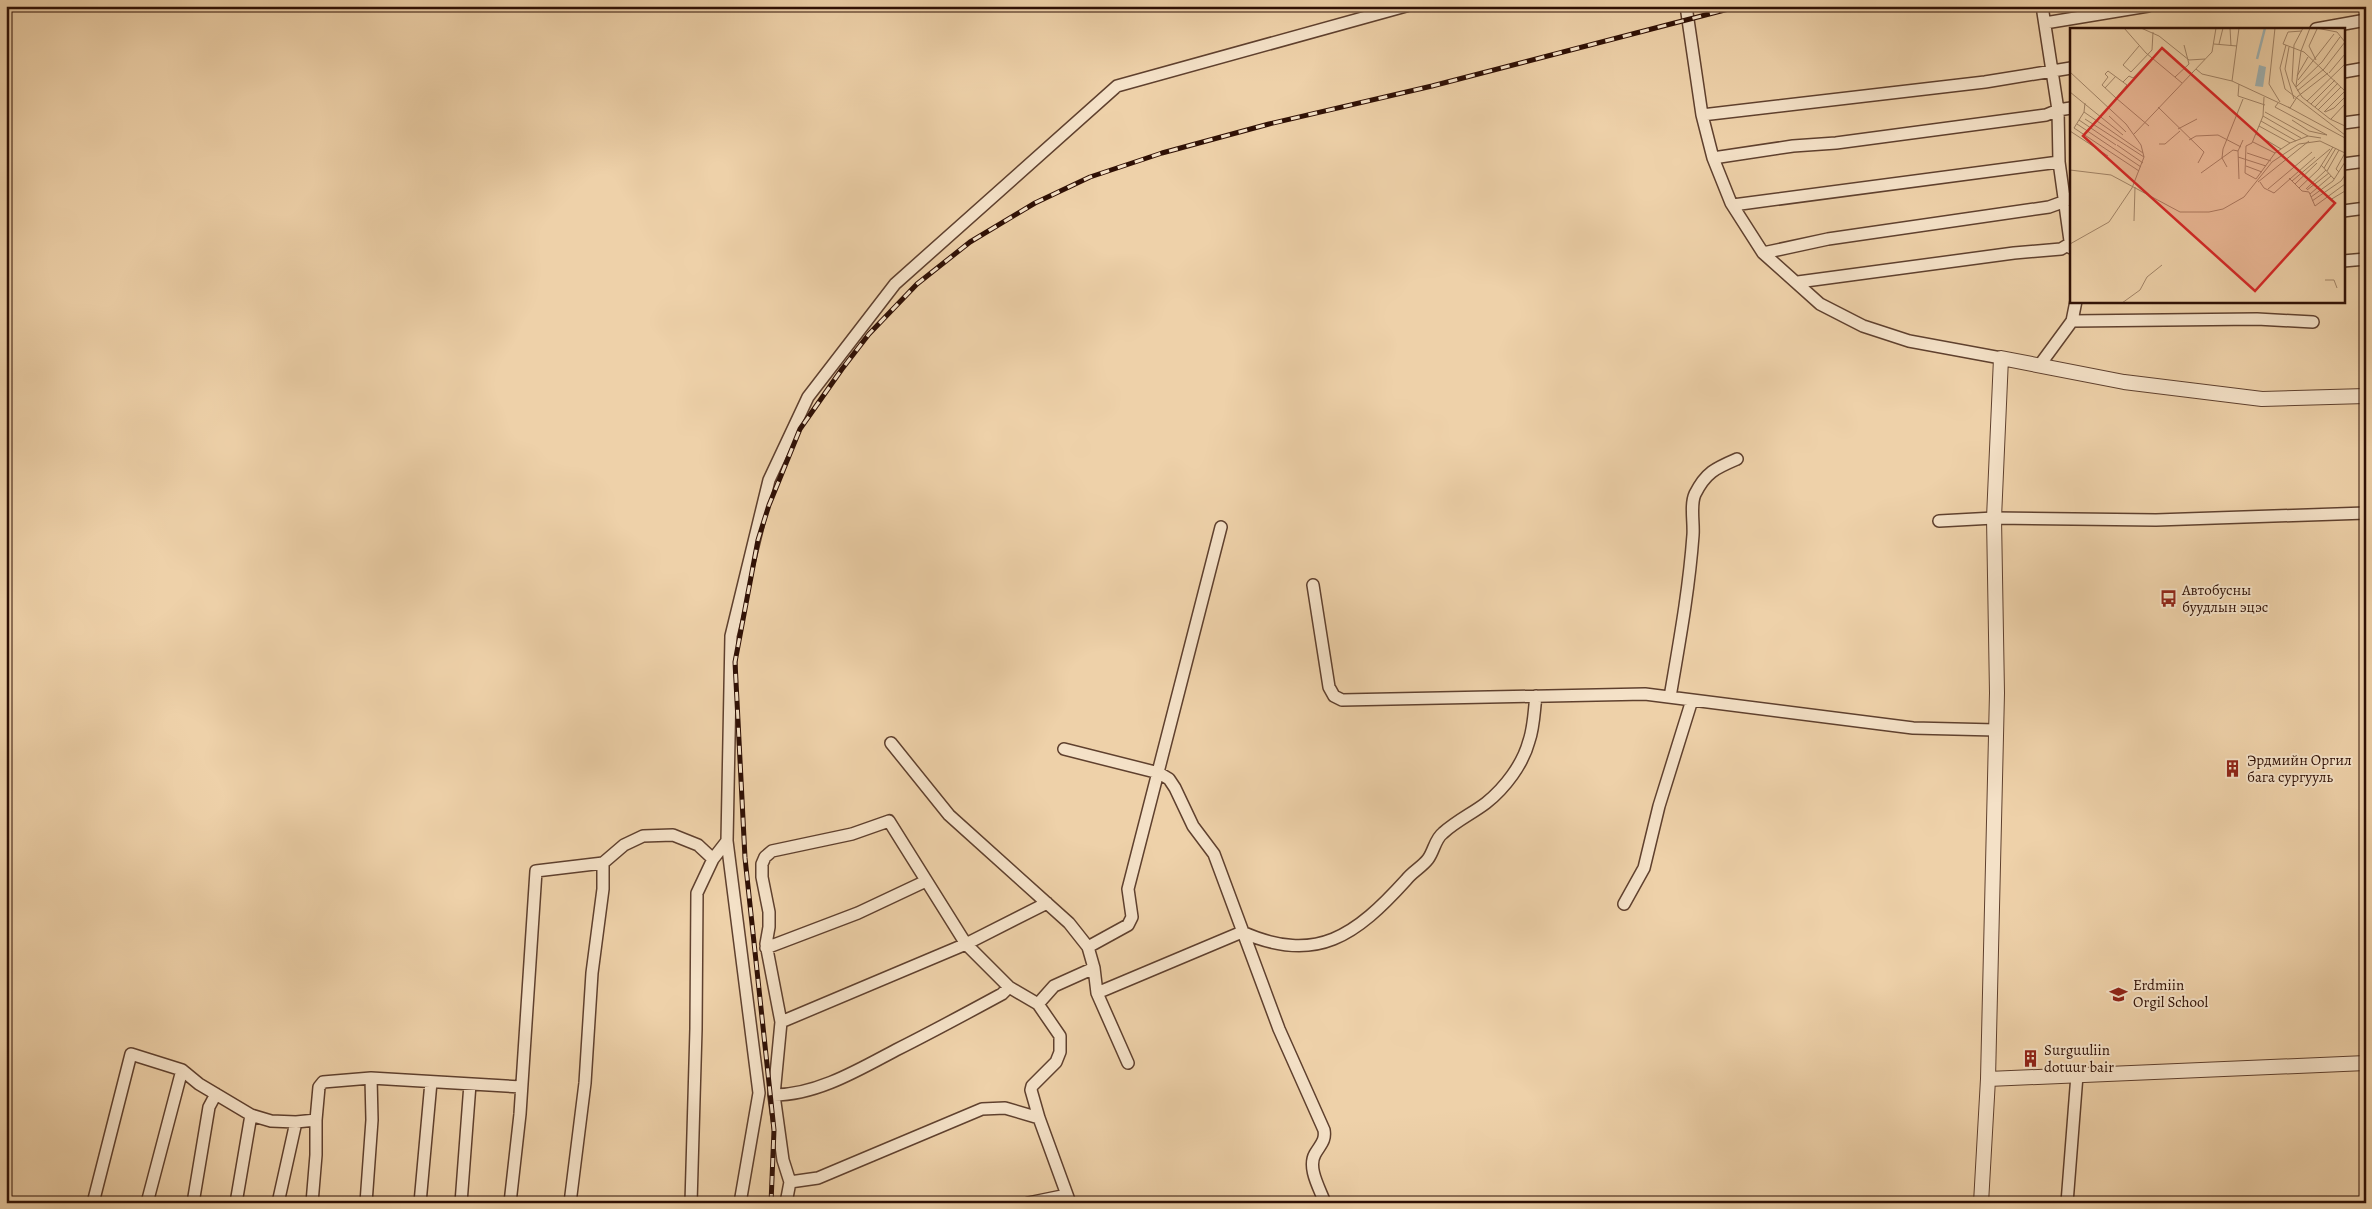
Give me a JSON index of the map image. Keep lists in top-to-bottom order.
{
  "places": {
    "bus stop": ["Автобусны буудлын эцэс"],
    "building": ["Эрдмийн Оргил бага сургууль", "Surguuliin dotuur bair"],
    "school or university": ["Erdmiin Orgil School"]
  }
}
